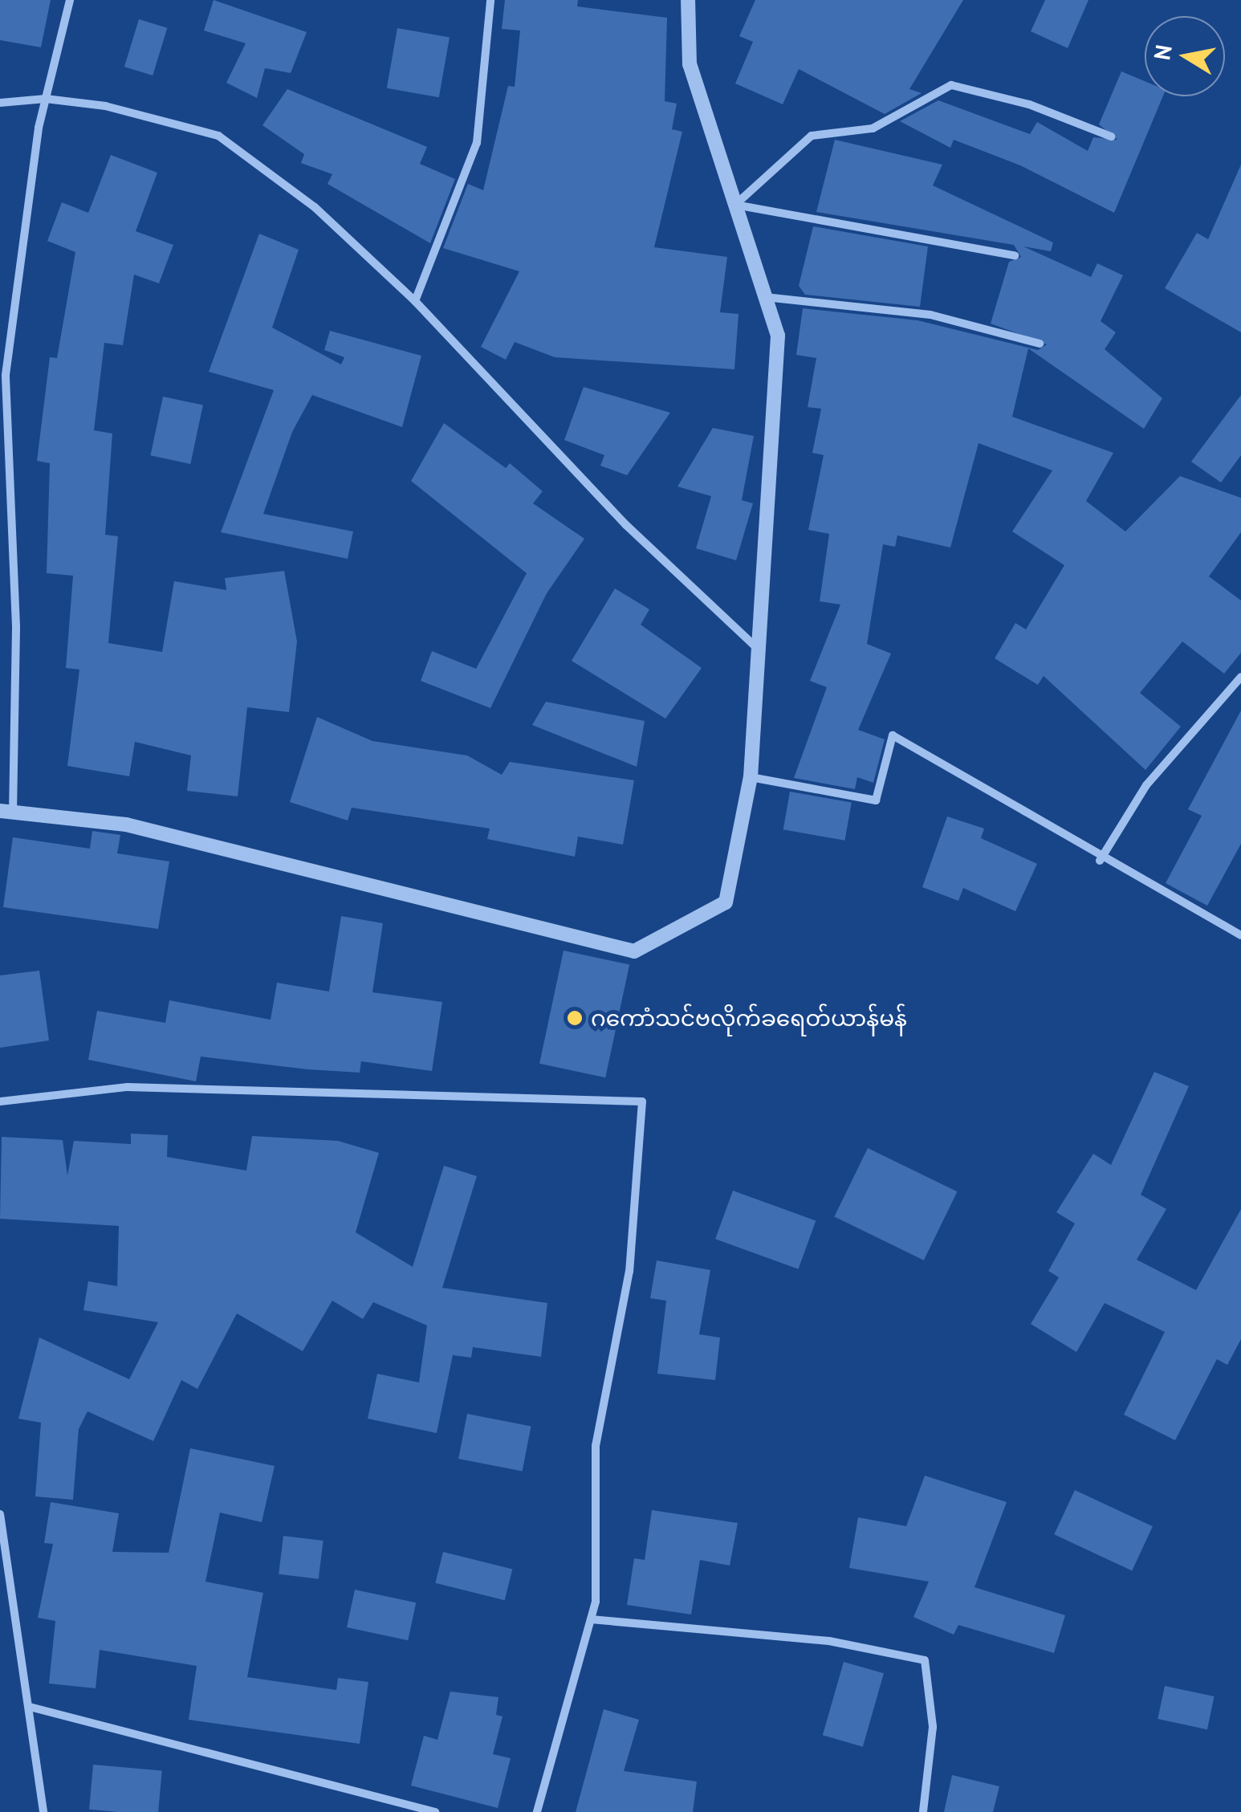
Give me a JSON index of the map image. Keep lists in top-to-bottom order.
{
  "places": ["ဂကောံသင်ဗလိုက်ခရေတ်ယာန်မန်"],
  "north": "left"
}
